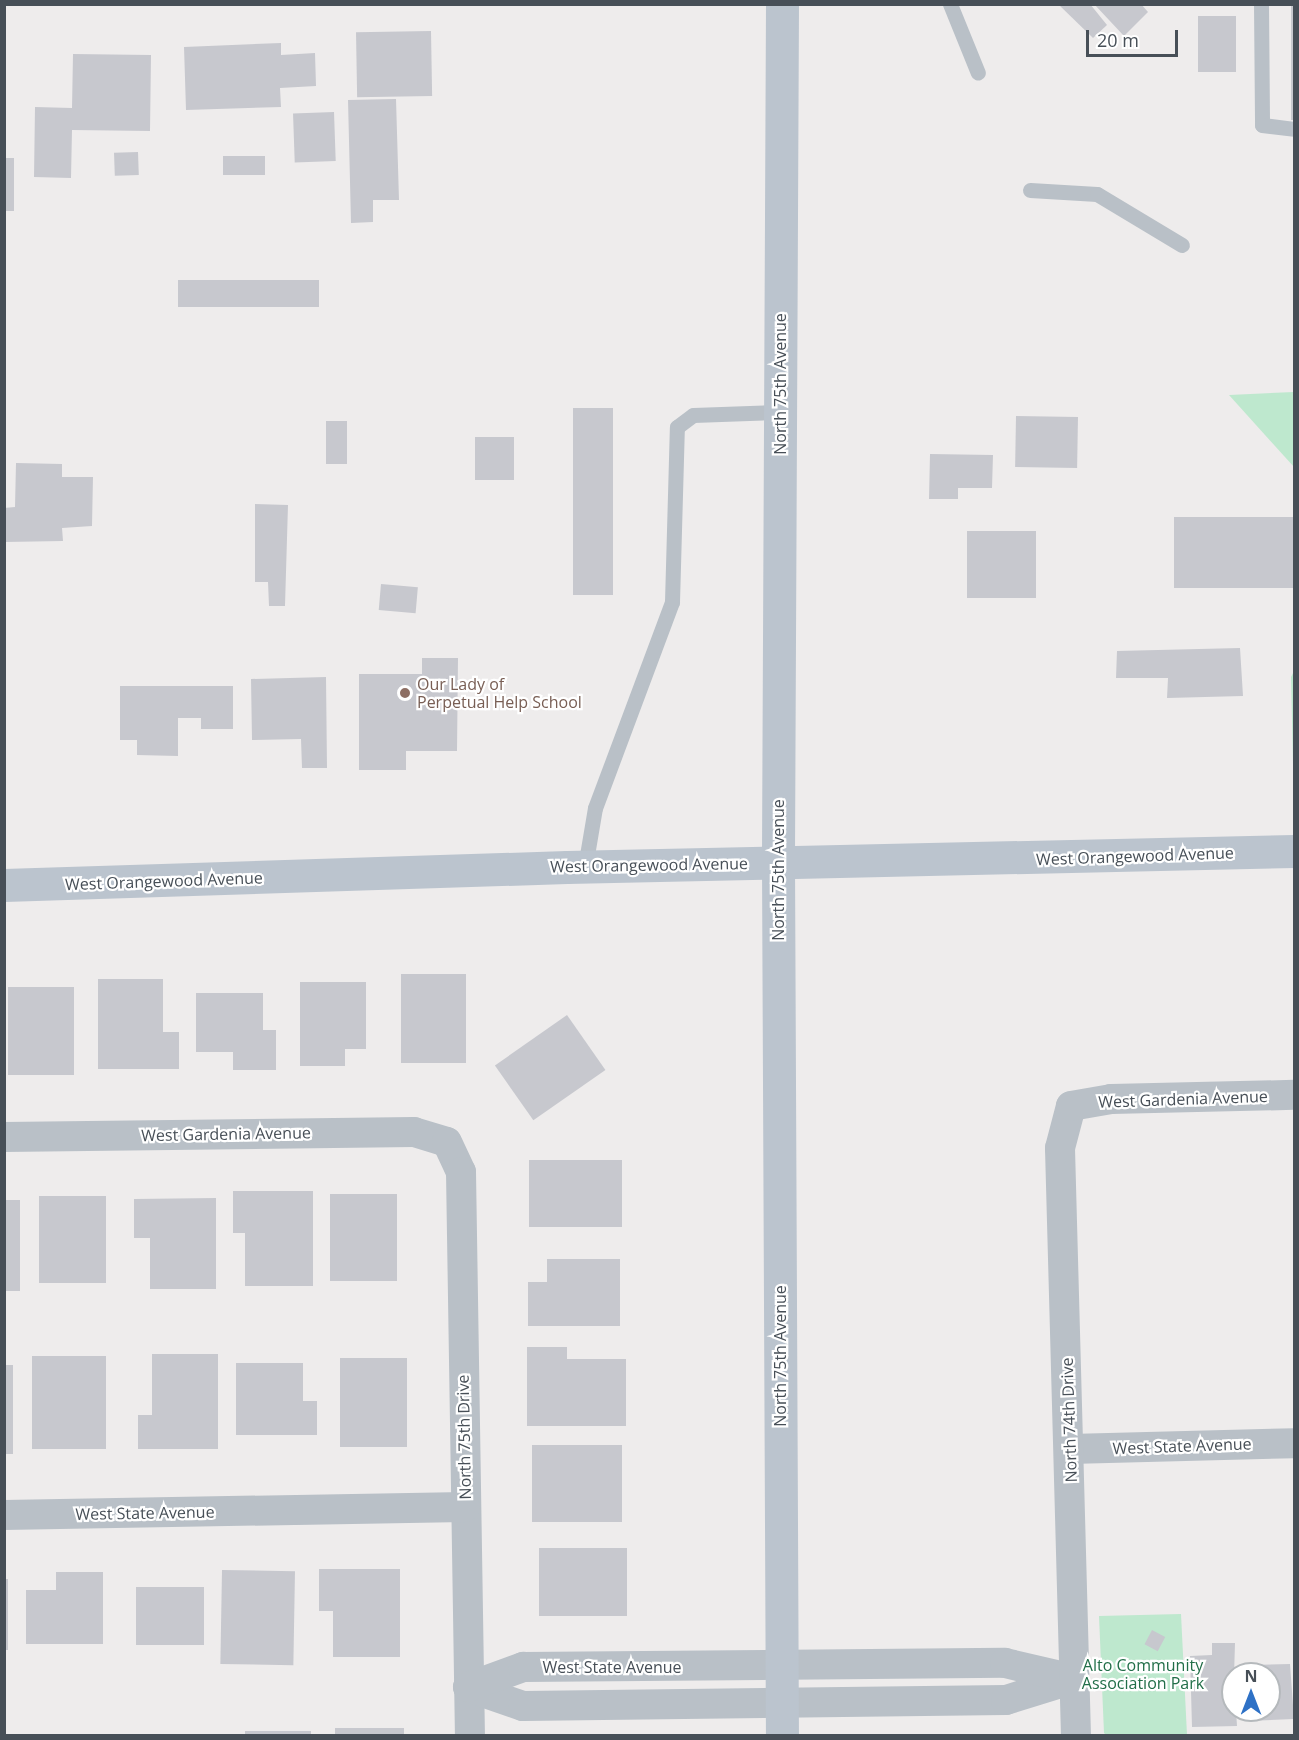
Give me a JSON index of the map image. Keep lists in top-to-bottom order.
{
  "streets": {
    "main road": ["North 75th Avenue", "West Orangewood Avenue"],
    "street": [
      "West Gardenia Avenue",
      "North 74th Drive",
      "North 75th Drive",
      "West State Avenue"
    ]
  },
  "crossings": [
    ["North 75th Avenue", "West Orangewood Avenue"],
    ["North 75th Avenue", "West State Avenue"],
    ["West Gardenia Avenue", "North 74th Drive"],
    ["West Gardenia Avenue", "North 75th Drive"],
    ["North 74th Drive", "West State Avenue"],
    ["North 75th Drive", "West State Avenue"]
  ],
  "parks": ["Alto Community Association Park"],
  "places": ["Our Lady of Perpetual Help School"],
  "scale_bar": "20 m",
  "north": "top"
}
